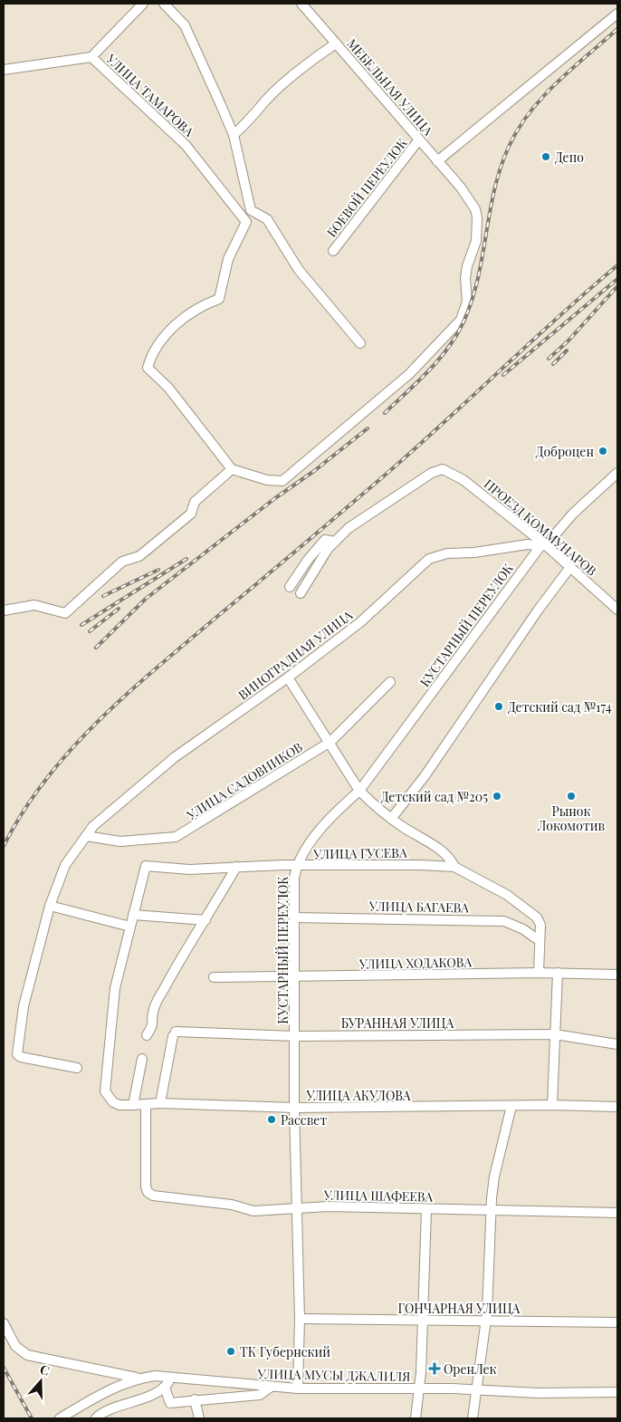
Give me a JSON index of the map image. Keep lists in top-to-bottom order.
{
  "streets": {
    "street": [
      "МЕБЕЛЬНАЯ УЛИЦА",
      "УЛИЦА ТАМАРОВА",
      "БОЕВОЙ ПЕРЕУЛОК",
      "ПРОЕЗД КОММУНАРОВ",
      "КУСТАРНЫЙ ПЕРЕУЛОК",
      "ВИНОГРАДНАЯ УЛИЦА",
      "УЛИЦА САДОВНИКОВ",
      "УЛИЦА ГУСЕВА",
      "УЛИЦА БАГАЕВА",
      "УЛИЦА ХОДАКОВА",
      "БУРАННАЯ УЛИЦА",
      "УЛИЦА АКУЛОВА",
      "УЛИЦА ШАФЕЕВА",
      "ГОНЧАРНАЯ УЛИЦА",
      "УЛИЦА МУСЫ ДЖАЛИЛЯ"
    ]
  },
  "crossings": [
    ["МЕБЕЛЬНАЯ УЛИЦА", "БОЕВОЙ ПЕРЕУЛОК"],
    ["ПРОЕЗД КОММУНАРОВ", "КУСТАРНЫЙ ПЕРЕУЛОК"],
    ["ПРОЕЗД КОММУНАРОВ", "ВИНОГРАДНАЯ УЛИЦА"],
    ["КУСТАРНЫЙ ПЕРЕУЛОК", "ВИНОГРАДНАЯ УЛИЦА"],
    ["КУСТАРНЫЙ ПЕРЕУЛОК", "УЛИЦА ГУСЕВА"],
    ["КУСТАРНЫЙ ПЕРЕУЛОК", "УЛИЦА БАГАЕВА"],
    ["КУСТАРНЫЙ ПЕРЕУЛОК", "УЛИЦА ХОДАКОВА"],
    ["КУСТАРНЫЙ ПЕРЕУЛОК", "БУРАННАЯ УЛИЦА"],
    ["КУСТАРНЫЙ ПЕРЕУЛОК", "УЛИЦА АКУЛОВА"],
    ["КУСТАРНЫЙ ПЕРЕУЛОК", "УЛИЦА ШАФЕЕВА"],
    ["КУСТАРНЫЙ ПЕРЕУЛОК", "ГОНЧАРНАЯ УЛИЦА"],
    ["КУСТАРНЫЙ ПЕРЕУЛОК", "УЛИЦА МУСЫ ДЖАЛИЛЯ"],
    ["ВИНОГРАДНАЯ УЛИЦА", "УЛИЦА САДОВНИКОВ"],
    ["УЛИЦА ГУСЕВА", "УЛИЦА БАГАЕВА"],
    ["УЛИЦА ГУСЕВА", "УЛИЦА ХОДАКОВА"],
    ["БУРАННАЯ УЛИЦА", "УЛИЦА АКУЛОВА"],
    ["УЛИЦА АКУЛОВА", "УЛИЦА ШАФЕЕВА"]
  ],
  "places": {
    "other": [
      "Депо",
      "Доброцен",
      "Детский сад №174",
      "Детский сад №205",
      "Рынок Локомотив",
      "Рассвет",
      "ТК Губернский"
    ],
    "health": ["ОренЛек"]
  },
  "north": "top"
}
